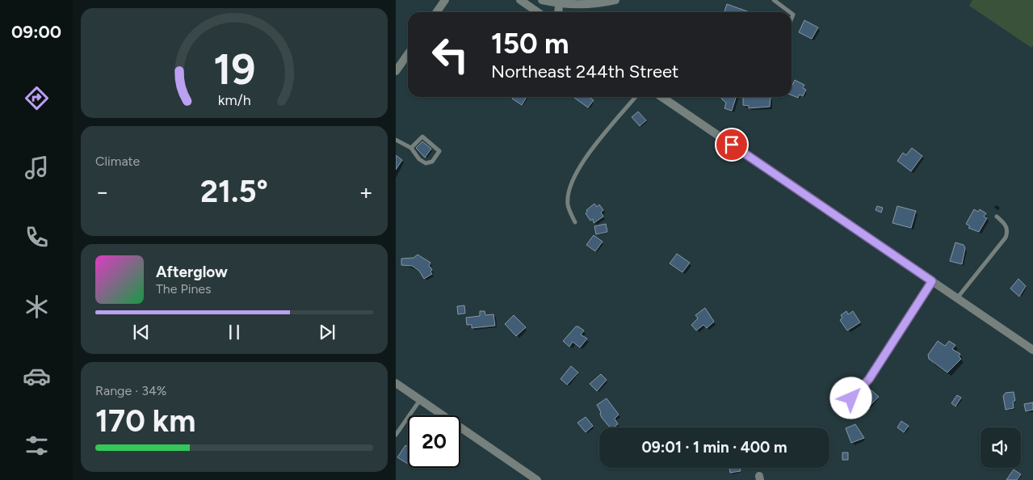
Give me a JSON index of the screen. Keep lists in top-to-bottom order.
{
  "page": {
    "tabs": "09:00",
    "turn": ["150 m", "Northeast 244th Street"],
    "tile": [
      "Climate",
      ["Range · 34%", "170 km"]
    ],
    "heat": ["−", "21.5°", "+"],
    "song": ["Afterglow", "The Pines"],
    "limit": "20",
    "trip": "09:01 · 1 min · 400 m",
    "gauge": ["19", "km/h"]
  }
}
